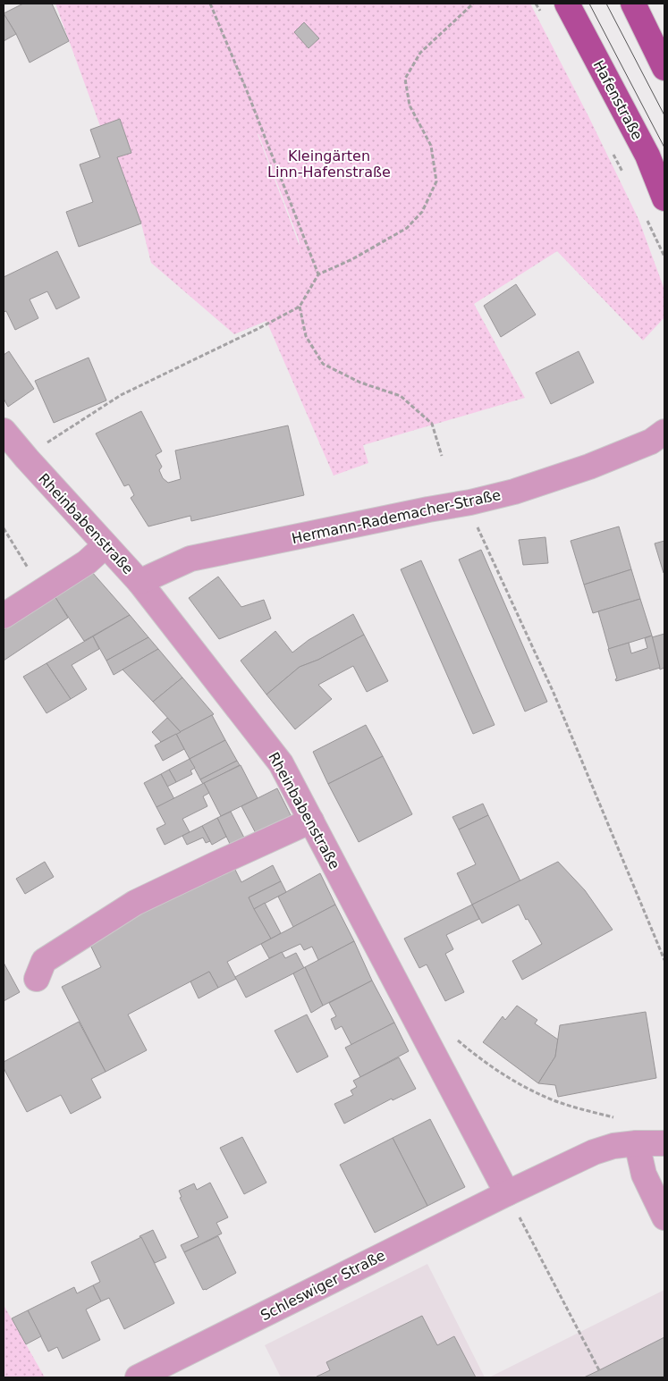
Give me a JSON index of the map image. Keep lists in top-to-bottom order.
{
  "streets": {
    "main road": ["Hafenstraße"],
    "street": ["Hermann-Rademacher-Straße", "Rheinbabenstraße", "Schleswiger Straße"]
  },
  "crossings": [
    ["Hermann-Rademacher-Straße", "Rheinbabenstraße"],
    ["Rheinbabenstraße", "Schleswiger Straße"]
  ],
  "parks": ["Kleingärten Linn-Hafenstraße"]
}
